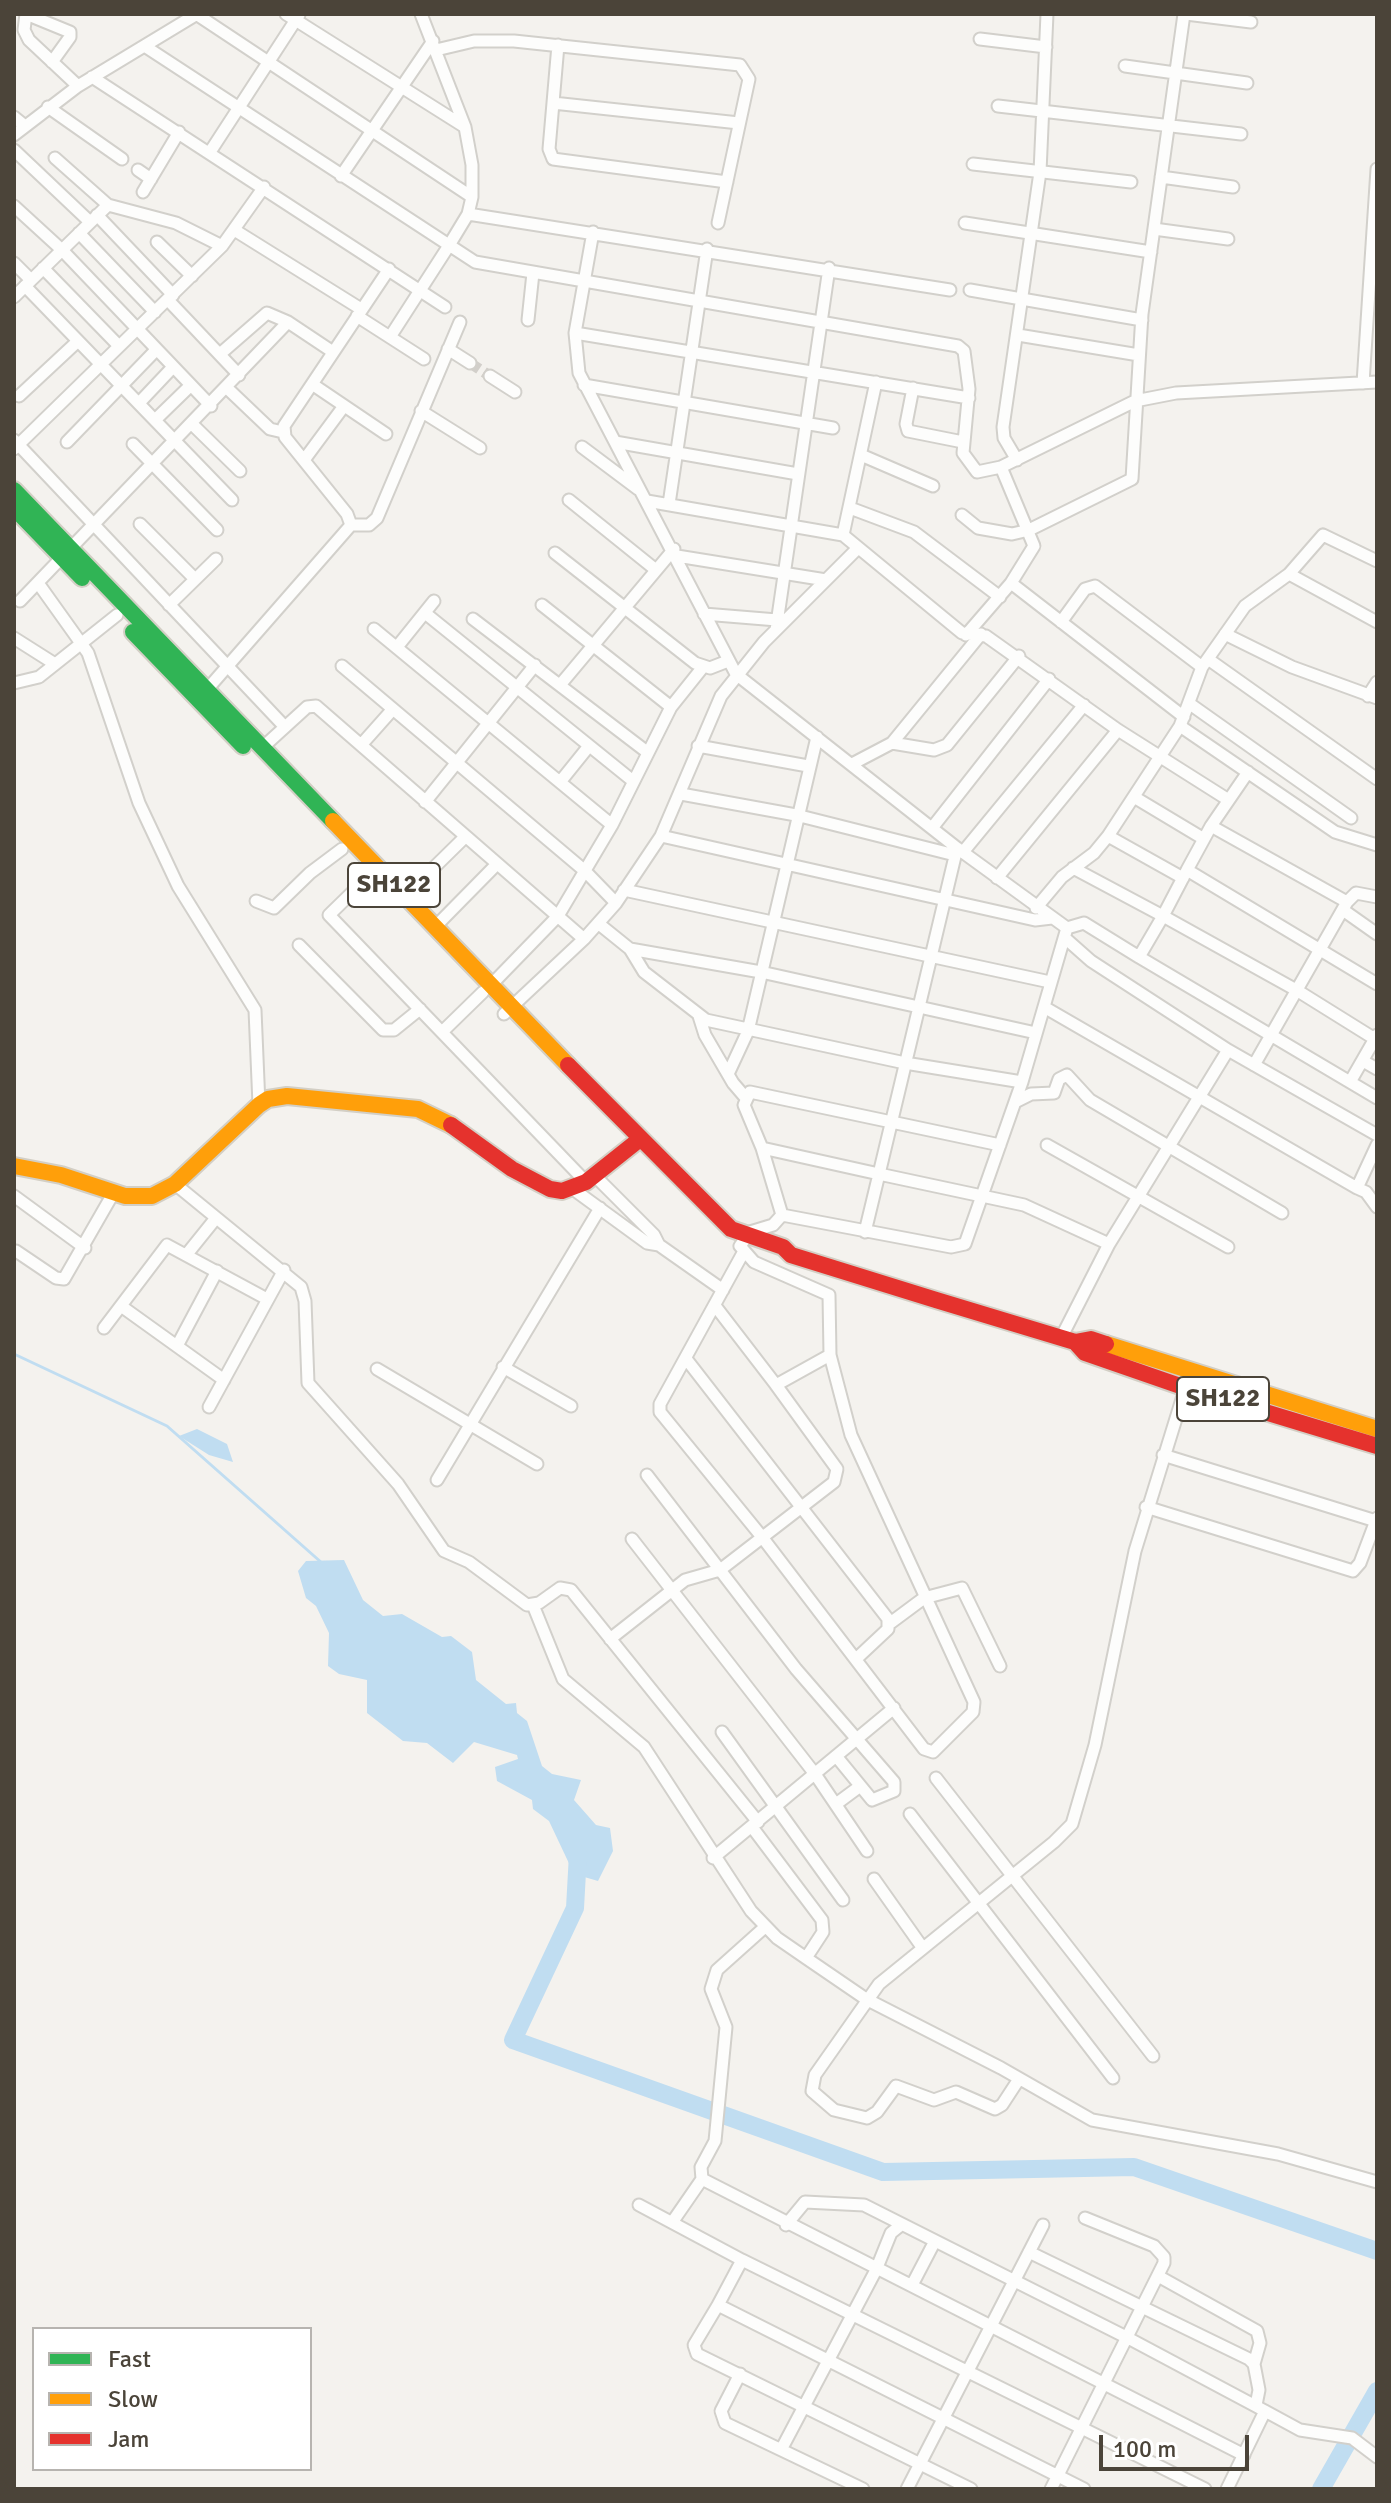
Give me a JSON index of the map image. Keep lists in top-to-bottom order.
{
  "streets": {
    "main road": ["SH122"]
  },
  "legend": ["Fast", "Slow", "Jam"],
  "scale_bar": "100 m"
}
